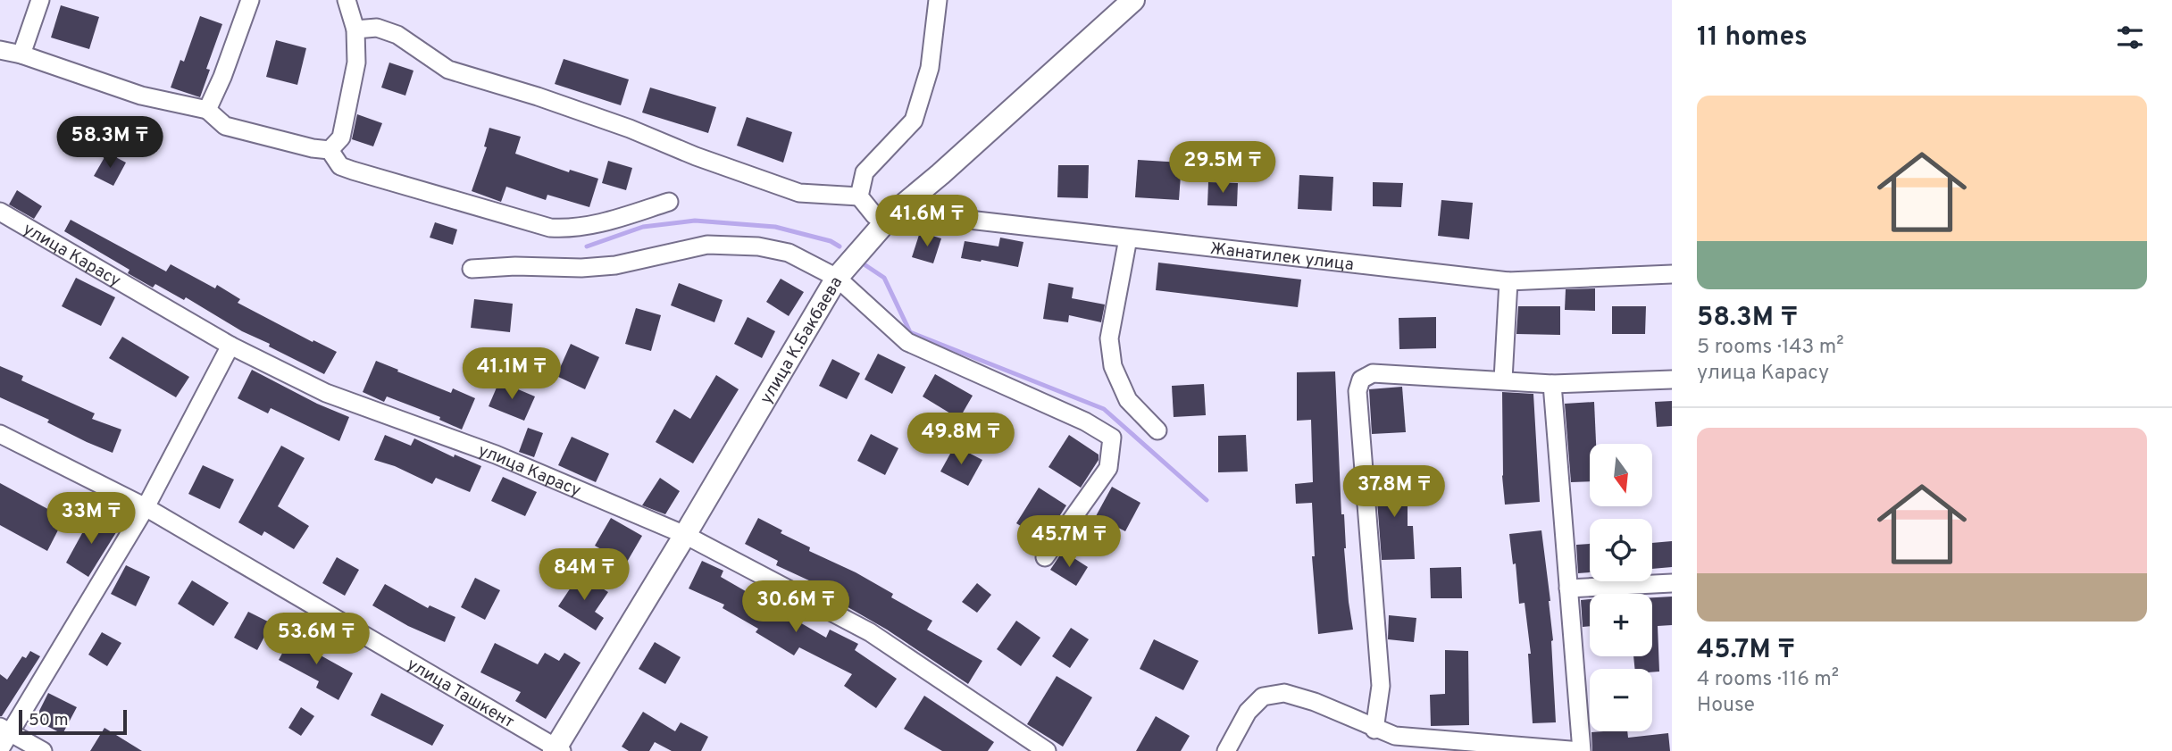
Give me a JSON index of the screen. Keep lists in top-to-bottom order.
{
  "streets": {
    "street": [
      "улица Карасу",
      "Жанатилек улица",
      "улица К.Бакбаева",
      "улица Ташкент"
    ]
  },
  "crossings": [
    ["улица Карасу", "улица К.Бакбаева"],
    ["Жанатилек улица", "улица К.Бакбаева"],
    ["улица К.Бакбаева", "улица Ташкент"]
  ],
  "scale_bar": "50 m",
  "north": "bottom",
  "page": {
    "heading": "11 homes",
    "list": [
      {
        "name": "58.3M ₸",
        "note": "5 rooms · 143 m² · улица Карасу"
      },
      {
        "name": "45.7M ₸",
        "note": "4 rooms · 116 m² · House"
      }
    ],
    "price": [
      "58.3M ₸",
      "29.5M ₸",
      "41.6M ₸",
      "41.1M ₸",
      "49.8M ₸",
      "37.8M ₸",
      "33M ₸",
      "45.7M ₸",
      "84M ₸",
      "30.6M ₸",
      "53.6M ₸"
    ],
    "map_buttons": ["+", "−"],
    "scale": "50 m"
  }
}
